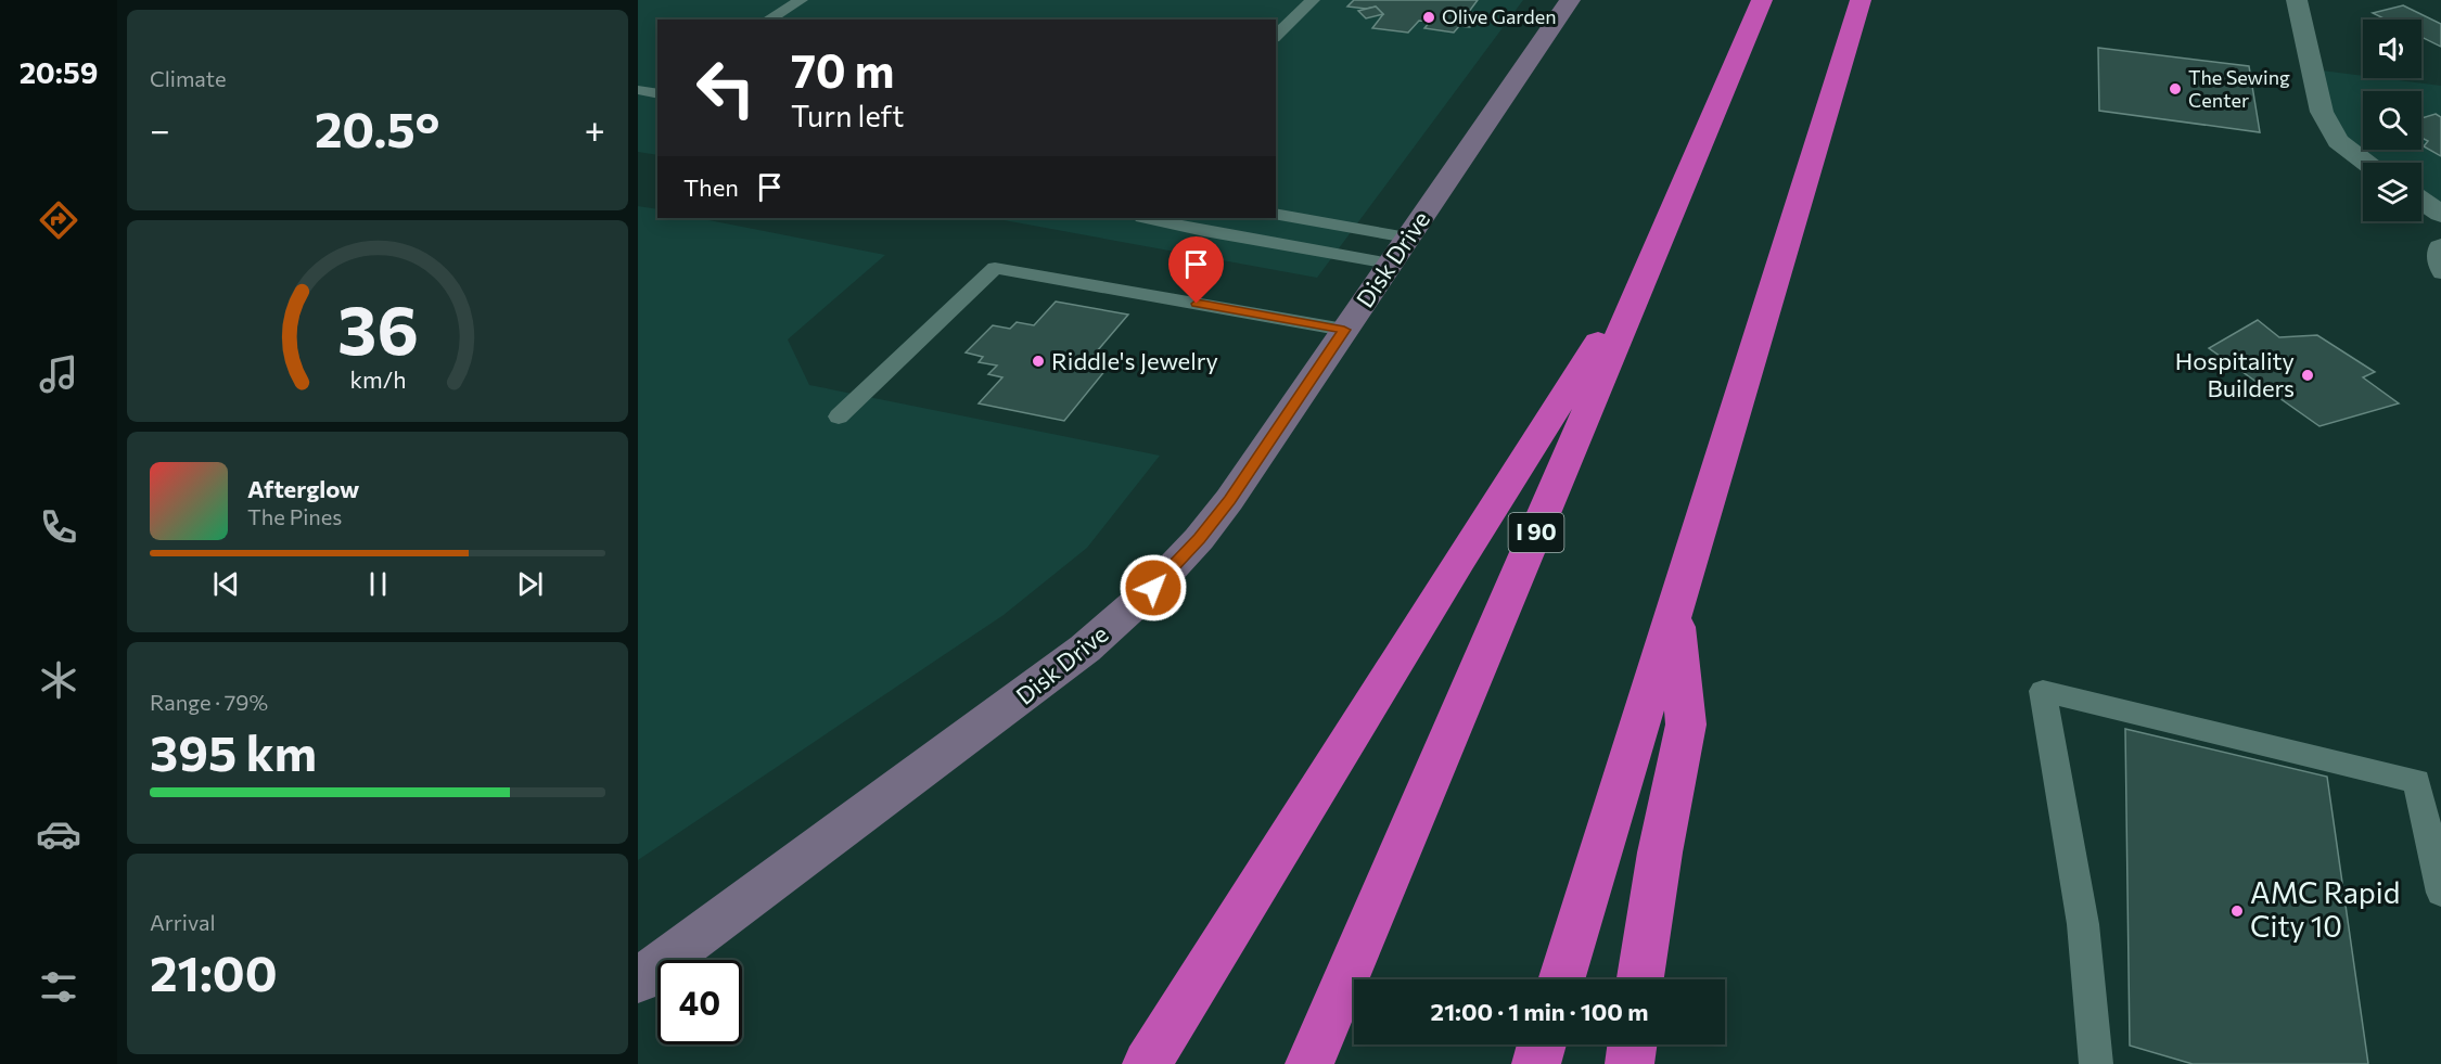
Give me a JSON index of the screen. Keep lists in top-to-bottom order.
{
  "streets": {
    "highway": ["I 90"],
    "street": ["Disk Drive"]
  },
  "places": [
    "Olive Garden",
    "The Sewing Center",
    "Riddle's Jewelry",
    "Hospitality Builders",
    "AMC Rapid City 10"
  ],
  "page": {
    "tabs": "20:59",
    "tile": [
      "Climate",
      ["Range · 79%", "395 km"],
      ["Arrival", "21:00"]
    ],
    "turn": ["70 m", "Turn left"],
    "heat": ["−", "20.5°", "+"],
    "then": "Then",
    "song": ["Afterglow", "The Pines"],
    "limit": "40",
    "trip": "21:00 · 1 min · 100 m",
    "gauge": ["36", "km/h"]
  }
}
